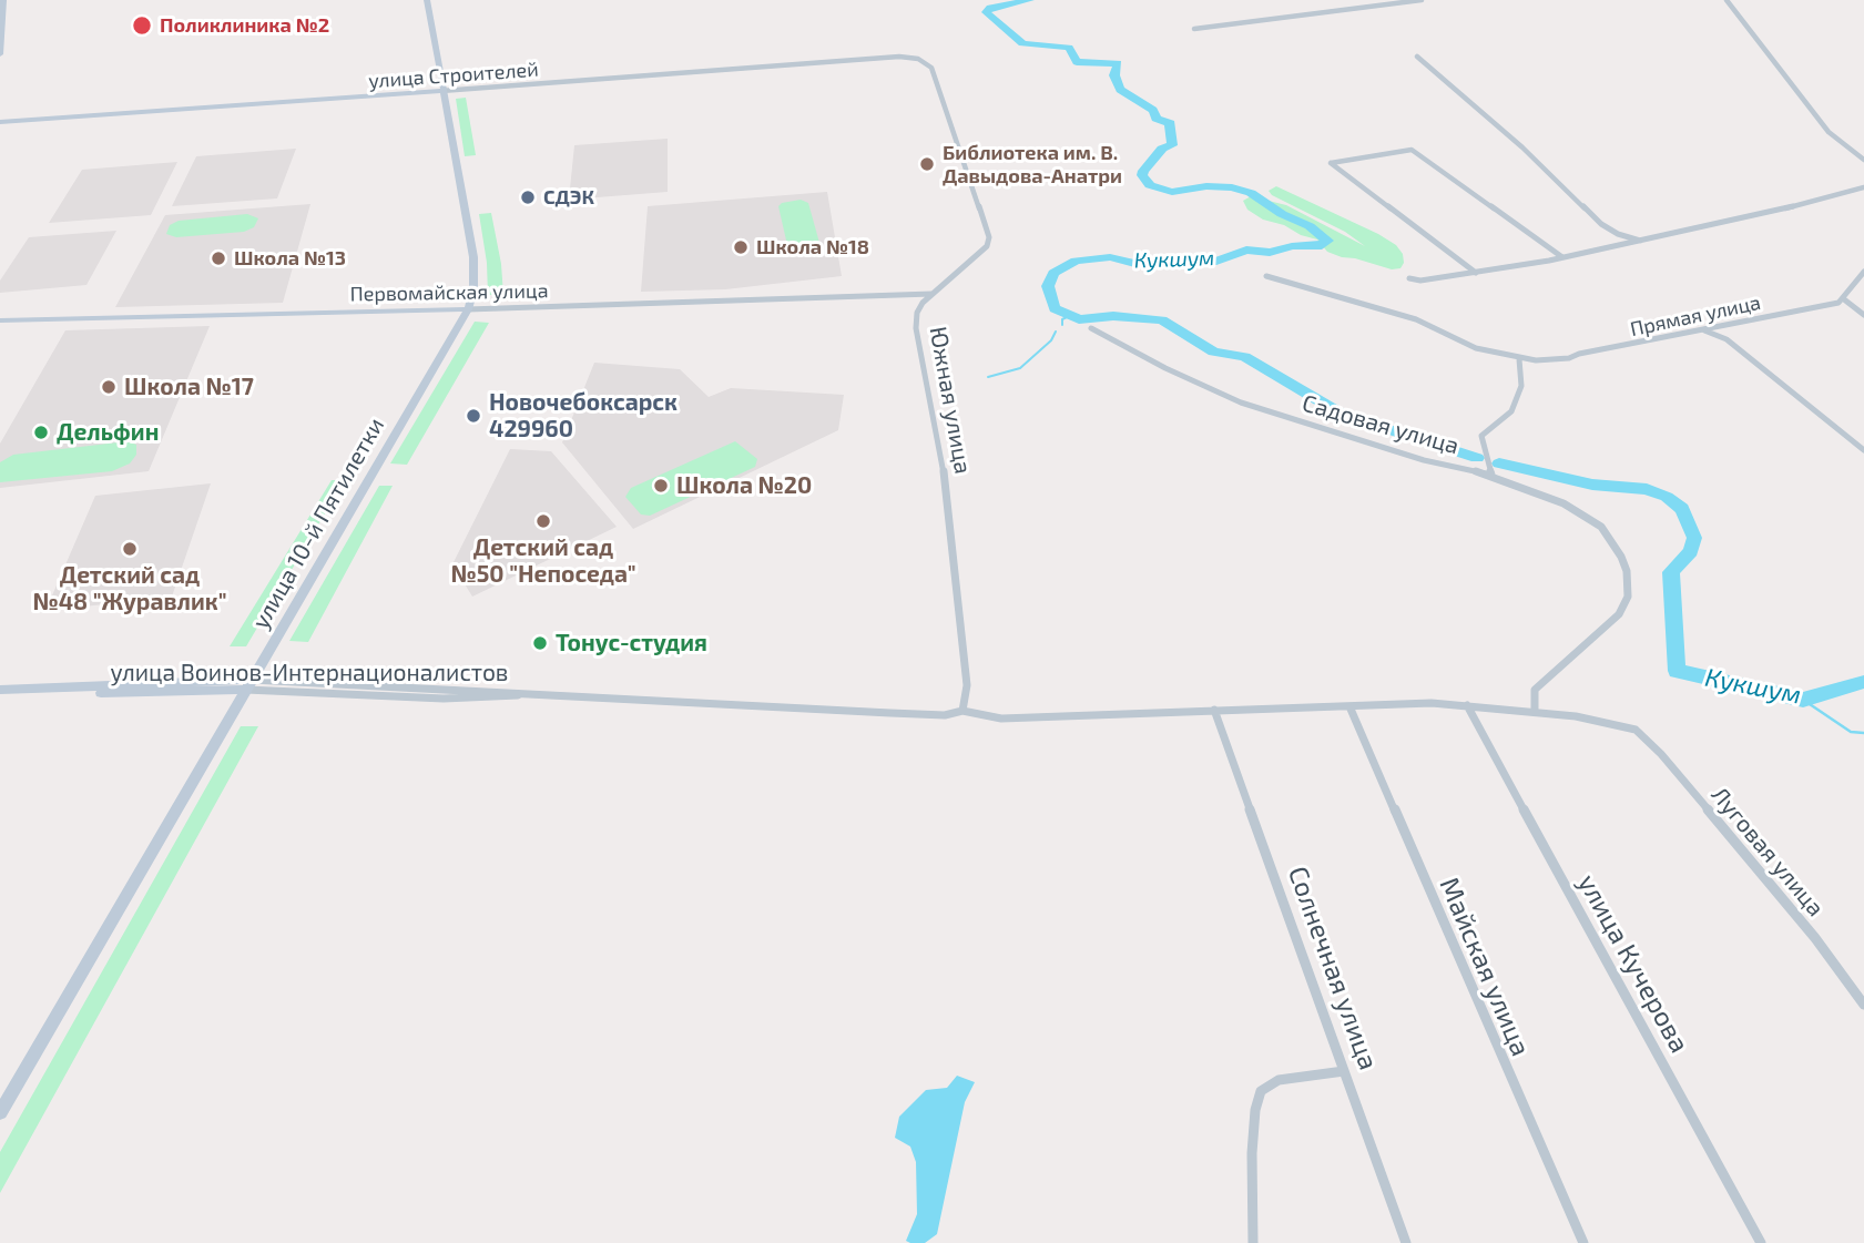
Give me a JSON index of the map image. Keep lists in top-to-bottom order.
{
  "streets": {
    "main road": [
      "улица Строителей",
      "Первомайская улица",
      "улица 10-й Пятилетки",
      "улица Воинов-Интернационалистов"
    ],
    "street": [
      "Прямая улица",
      "Южная улица",
      "Садовая улица",
      "Луговая улица",
      "улица Кучерова",
      "Майская улица",
      "Солнечная улица"
    ]
  },
  "crossings": [
    ["улица Строителей", "Южная улица"],
    ["улица Строителей", "улица 10-й Пятилетки"],
    ["Первомайская улица", "Южная улица"],
    ["Первомайская улица", "улица 10-й Пятилетки"],
    ["Южная улица", "улица Воинов-Интернационалистов"],
    ["Садовая улица", "улица Воинов-Интернационалистов"],
    ["улица 10-й Пятилетки", "улица Воинов-Интернационалистов"],
    ["улица Воинов-Интернационалистов", "Луговая улица"],
    ["улица Воинов-Интернационалистов", "улица Кучерова"],
    ["улица Воинов-Интернационалистов", "Майская улица"],
    ["улица Воинов-Интернационалистов", "Солнечная улица"]
  ],
  "water": ["Кукшум"],
  "places": [
    "Поликлиника №2",
    "Библиотека им. В. Давыдова-Анатри",
    "СДЭК",
    "Школа №18",
    "Школа №13",
    "Школа №17",
    "Новочебоксарск 429960",
    "Дельфин",
    "Школа №20",
    "Детский сад №50 \"Непоседа\"",
    "Детский сад №48 \"Журавлик\"",
    "Тонус-студия"
  ]
}
